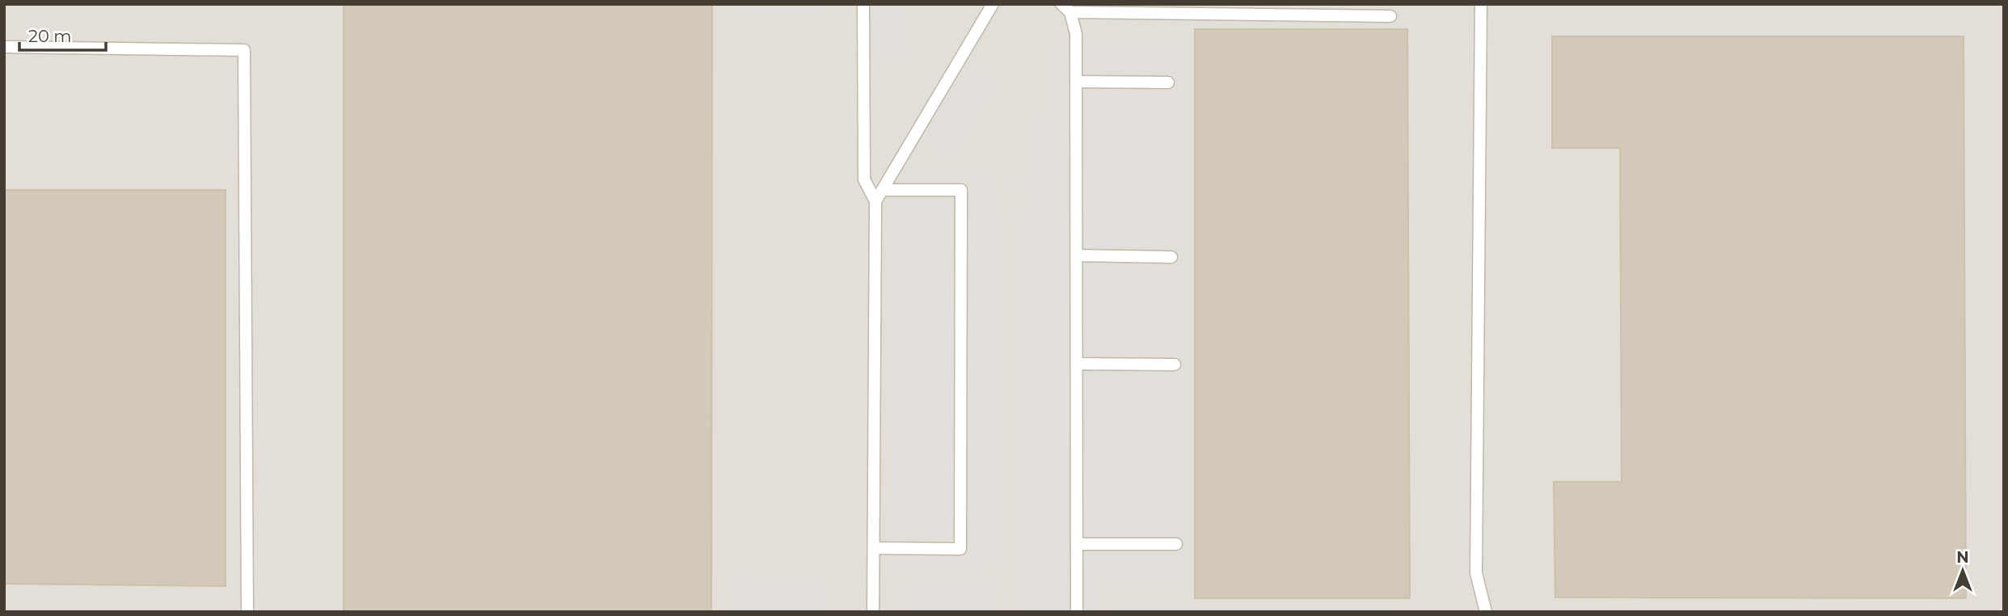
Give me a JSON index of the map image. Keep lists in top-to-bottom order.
{
  "scale_bar": "20 m",
  "north": "top"
}
